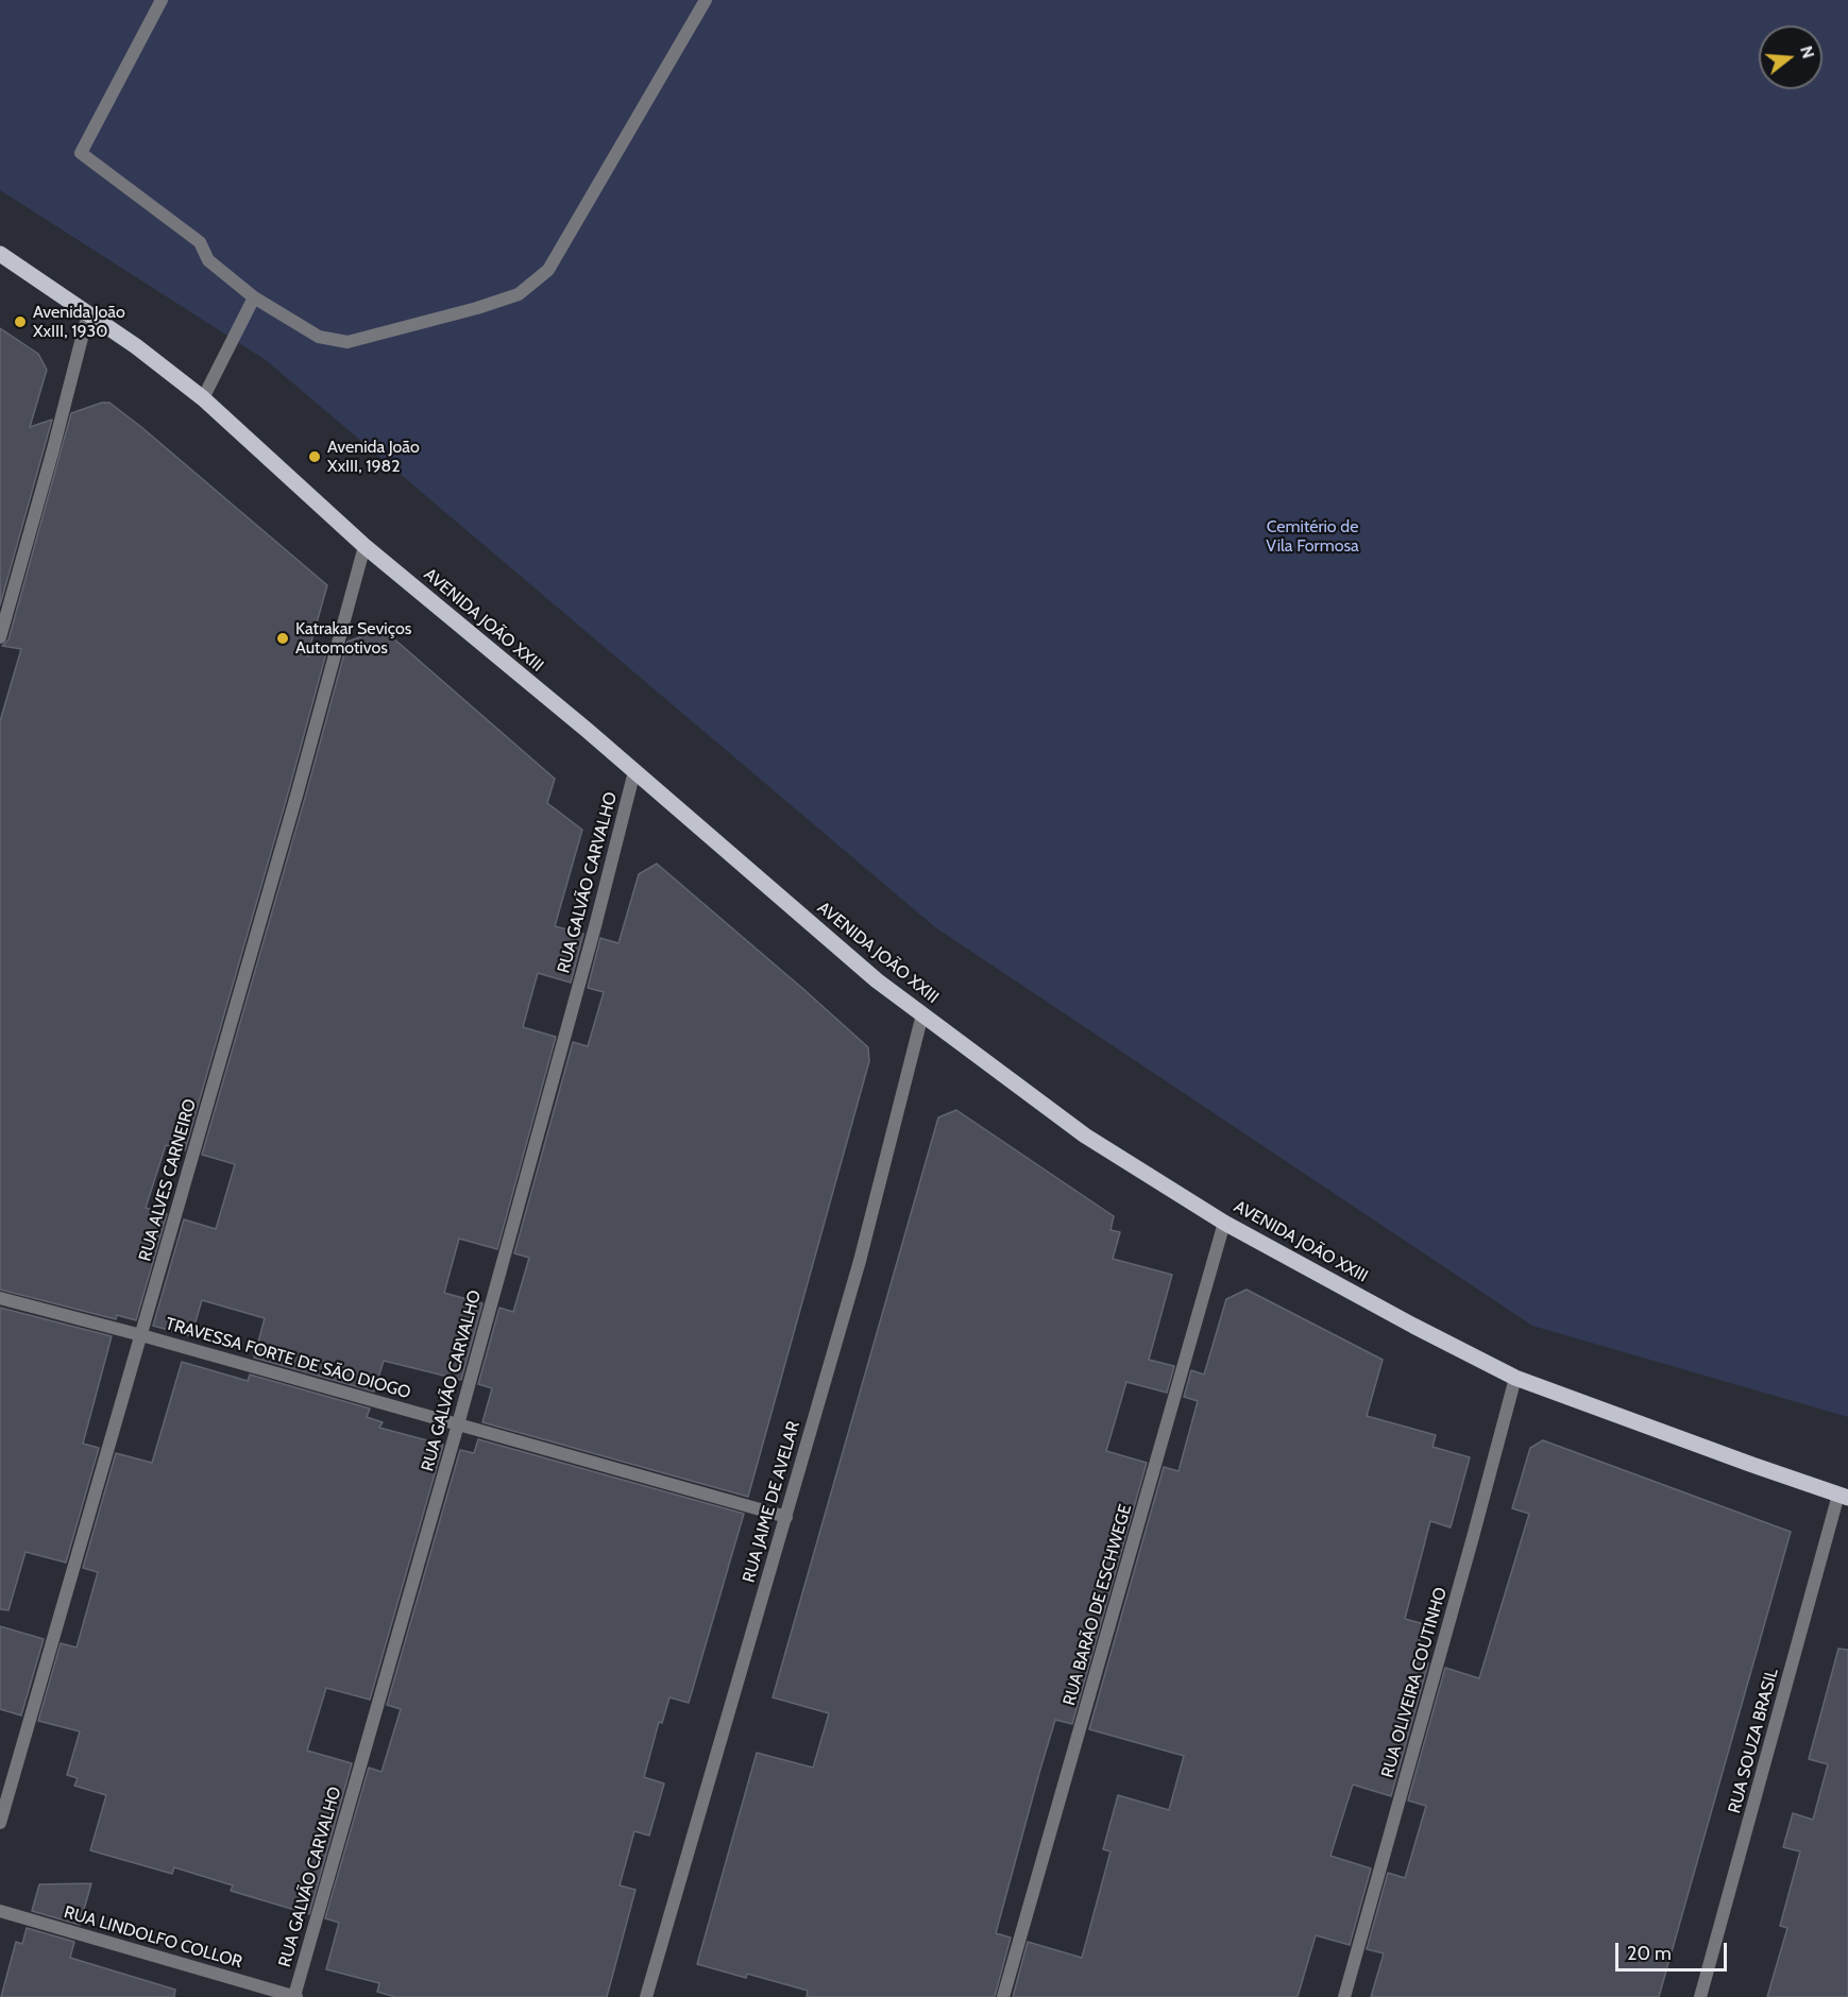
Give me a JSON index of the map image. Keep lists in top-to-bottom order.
{
  "streets": {
    "main road": ["AVENIDA JOÃO XXIII"],
    "street": [
      "RUA GALVÃO CARVALHO",
      "RUA ALVES CARNEIRO",
      "TRAVESSA FORTE DE SÃO DIOGO",
      "RUA JAIME DE AVELAR",
      "RUA BARÃO DE ESCHWEGE",
      "RUA OLIVEIRA COUTINHO",
      "RUA SOUZA BRASIL",
      "RUA LINDOLFO COLLOR"
    ]
  },
  "crossings": [
    ["AVENIDA JOÃO XXIII", "RUA GALVÃO CARVALHO"],
    ["AVENIDA JOÃO XXIII", "RUA ALVES CARNEIRO"],
    ["AVENIDA JOÃO XXIII", "RUA JAIME DE AVELAR"],
    ["AVENIDA JOÃO XXIII", "RUA BARÃO DE ESCHWEGE"],
    ["AVENIDA JOÃO XXIII", "RUA OLIVEIRA COUTINHO"],
    ["AVENIDA JOÃO XXIII", "RUA SOUZA BRASIL"],
    ["RUA GALVÃO CARVALHO", "TRAVESSA FORTE DE SÃO DIOGO"],
    ["RUA GALVÃO CARVALHO", "RUA LINDOLFO COLLOR"],
    ["RUA ALVES CARNEIRO", "TRAVESSA FORTE DE SÃO DIOGO"],
    ["TRAVESSA FORTE DE SÃO DIOGO", "RUA JAIME DE AVELAR"]
  ],
  "parks": ["Cemitério de Vila Formosa"],
  "places": ["Avenida João XxIII, 1930", "Avenida João XxIII, 1982", "Katrakar Seviços Automotivos"],
  "scale_bar": "20 m",
  "north": "right"
}
